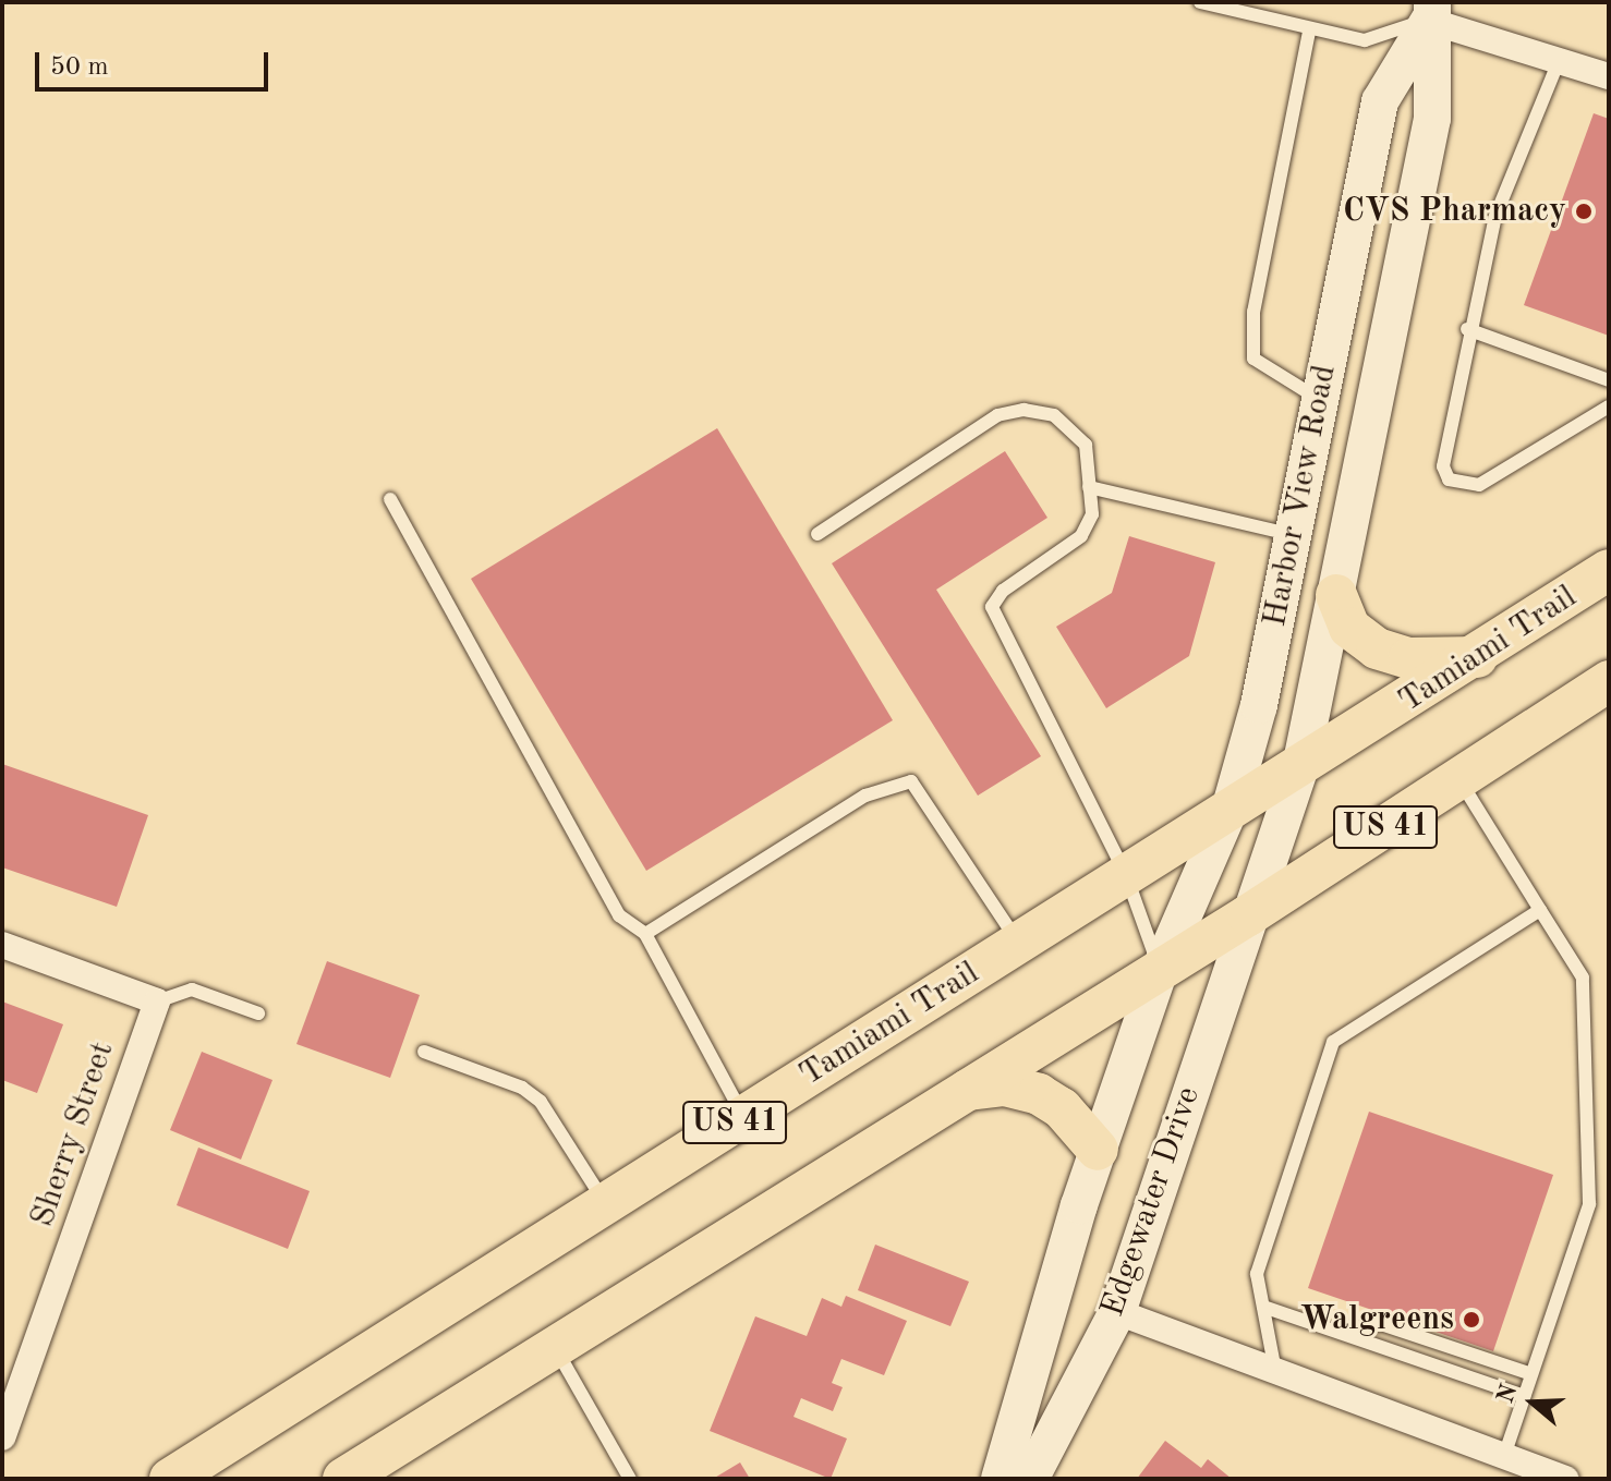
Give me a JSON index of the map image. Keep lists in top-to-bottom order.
{
  "streets": {
    "main road": [
      "Harbor View Road",
      "Tamiami Trail",
      "US 41",
      "Edgewater Drive"
    ],
    "street": ["Sherry Street"]
  },
  "crossings": [
    ["Harbor View Road", "Tamiami Trail"],
    ["Harbor View Road", "US 41"],
    ["Harbor View Road", "Edgewater Drive"],
    ["US 41", "Edgewater Drive"]
  ],
  "places": ["CVS Pharmacy", "Walgreens"],
  "scale_bar": "50 m",
  "north": "left"
}
